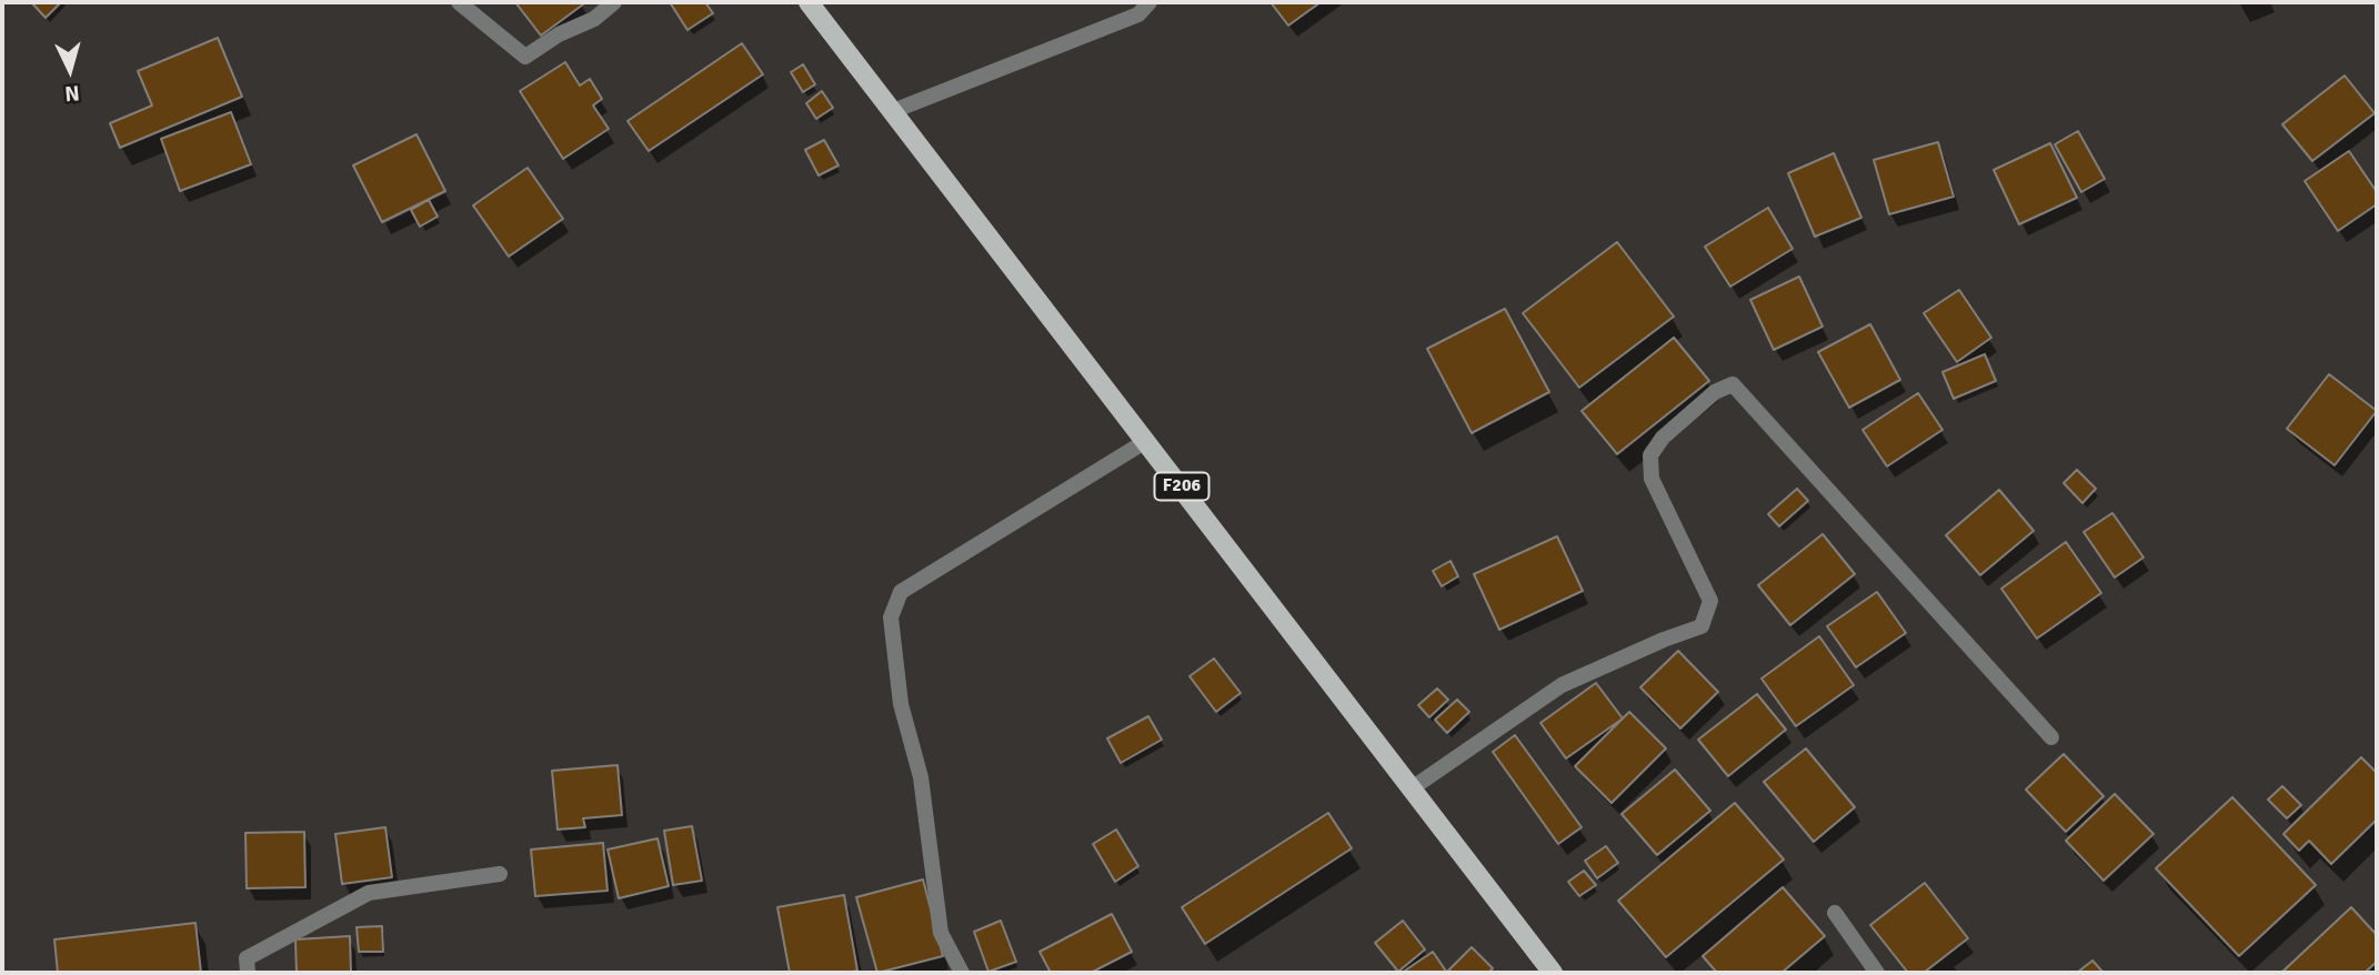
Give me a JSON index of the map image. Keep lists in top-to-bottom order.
{
  "streets": {
    "main road": ["F206"]
  },
  "north": "bottom"
}
